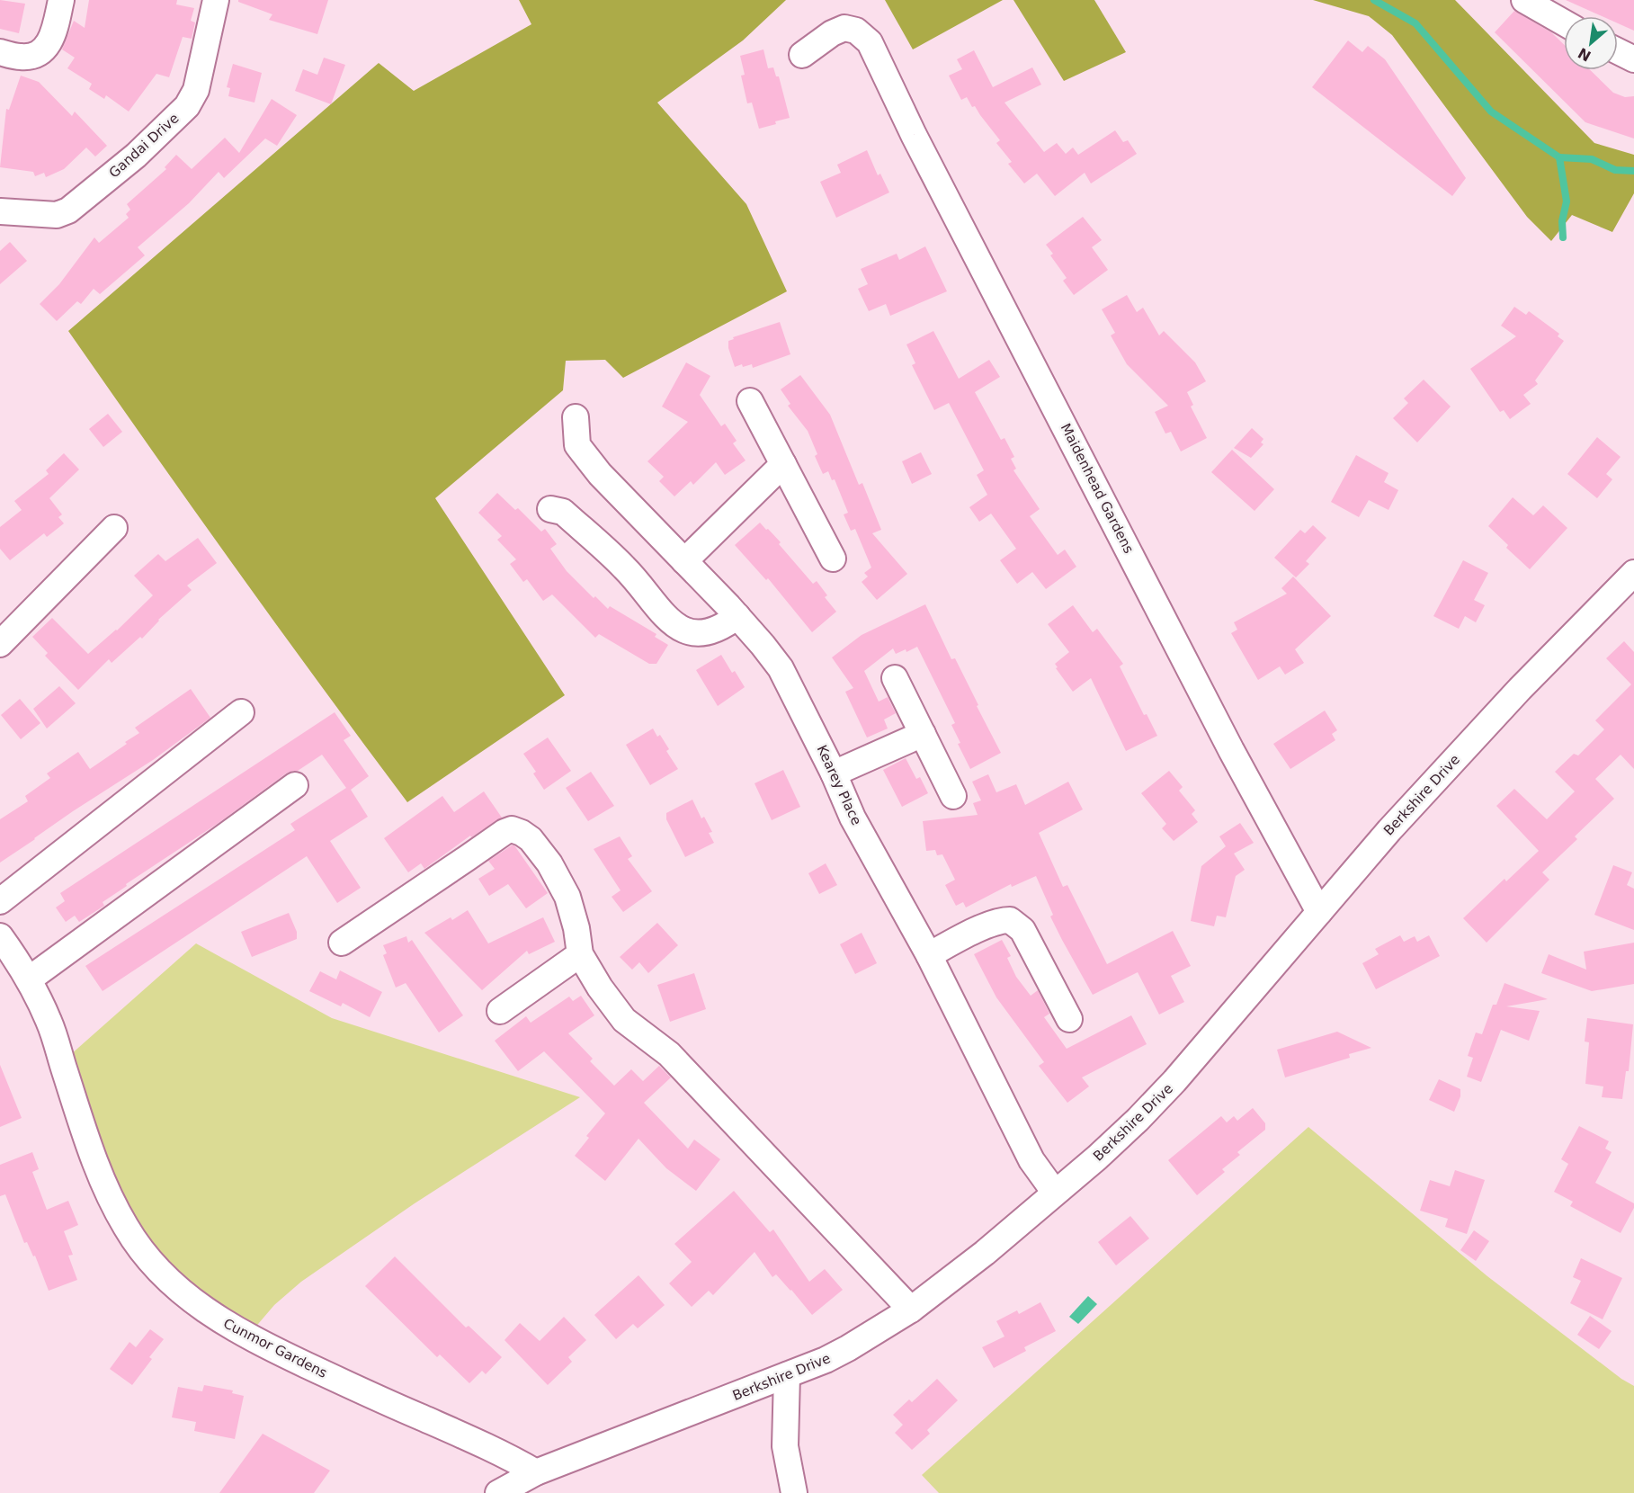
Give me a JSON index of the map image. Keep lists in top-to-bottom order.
{
  "streets": {
    "street": [
      "Gandai Drive",
      "Maidenhead Gardens",
      "Kearey Place",
      "Berkshire Drive",
      "Cunmor Gardens"
    ]
  },
  "crossings": [
    ["Maidenhead Gardens", "Berkshire Drive"],
    ["Kearey Place", "Berkshire Drive"],
    ["Berkshire Drive", "Cunmor Gardens"]
  ],
  "north": "bottom left"
}
